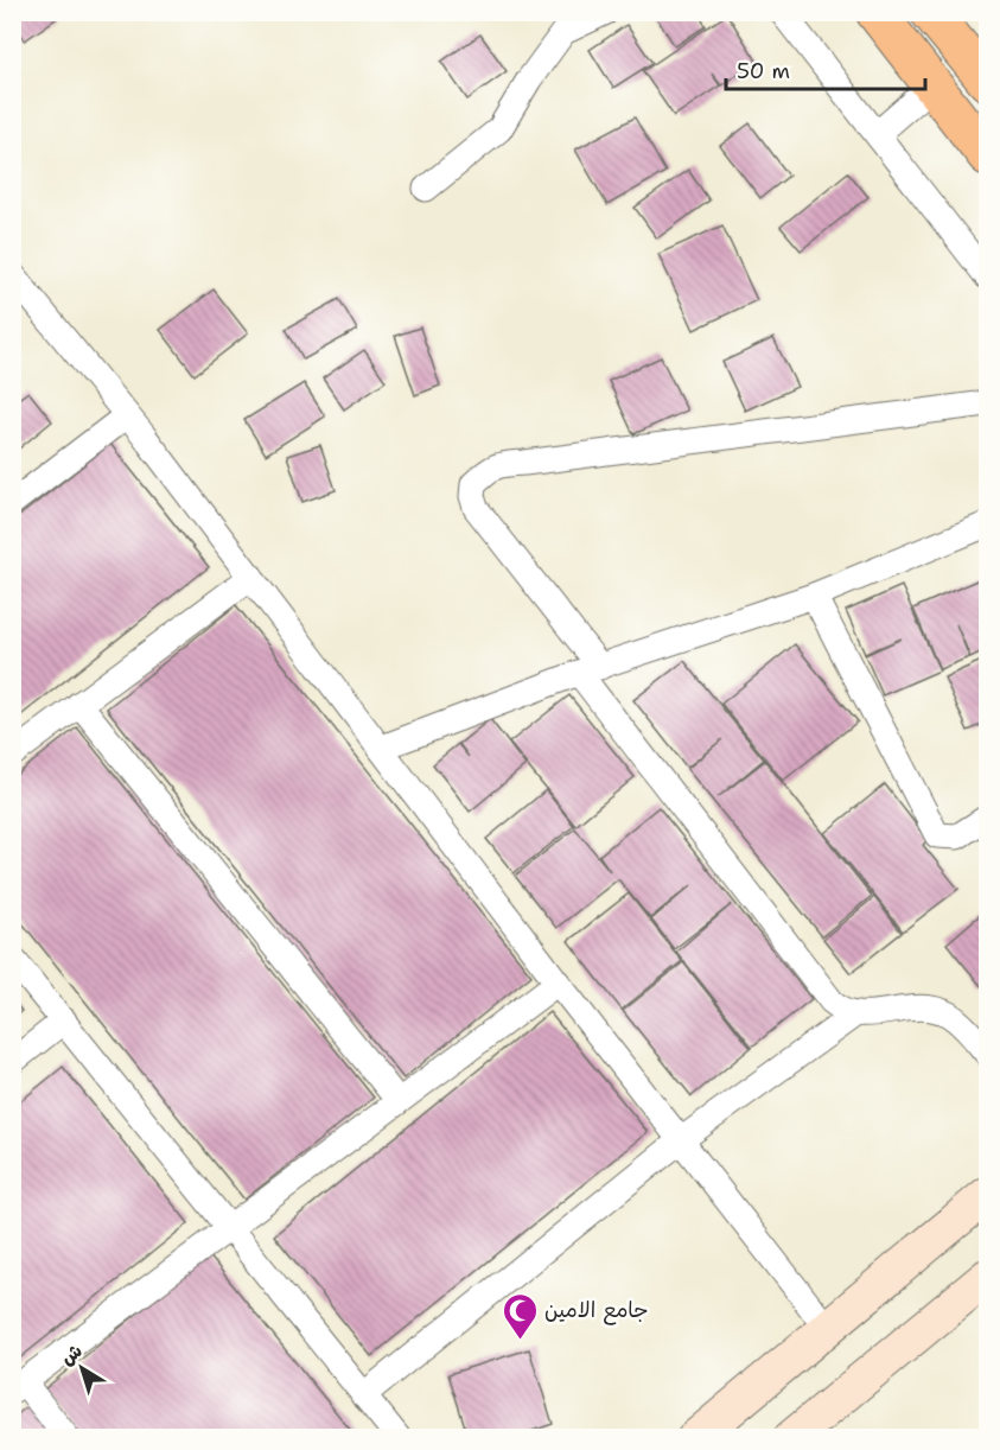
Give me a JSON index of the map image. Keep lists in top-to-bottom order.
{
  "places": {
    "mosque": ["جامع الامين"]
  },
  "scale_bar": "50 m",
  "north": "top left"
}
